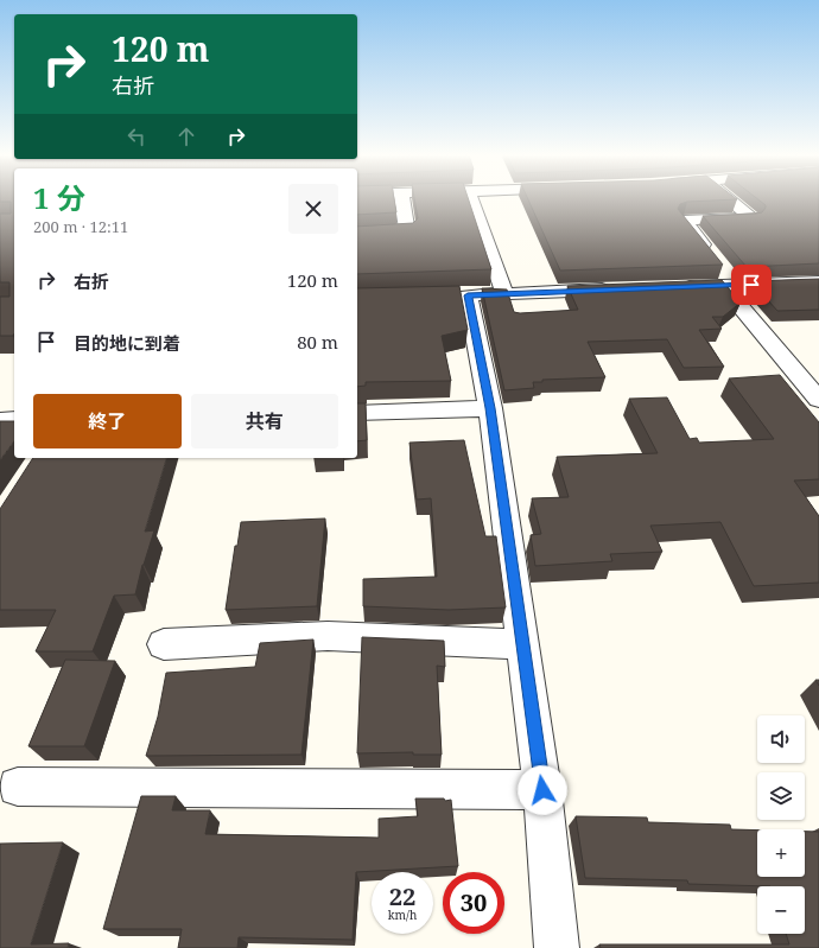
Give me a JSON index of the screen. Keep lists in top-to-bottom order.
{
  "page": {
    "turn": ["120 m", "右折"],
    "heading": ["1 分", "200 m · 12:11"],
    "list": [
      {
        "name": "右折",
        "value": "120 m"
      },
      {
        "name": "目的地に到着",
        "value": "80 m"
      }
    ],
    "buttons": ["終了", "共有"],
    "map_buttons": ["+", "−"],
    "speed": "22 km/h",
    "limit": "30"
  }
}
